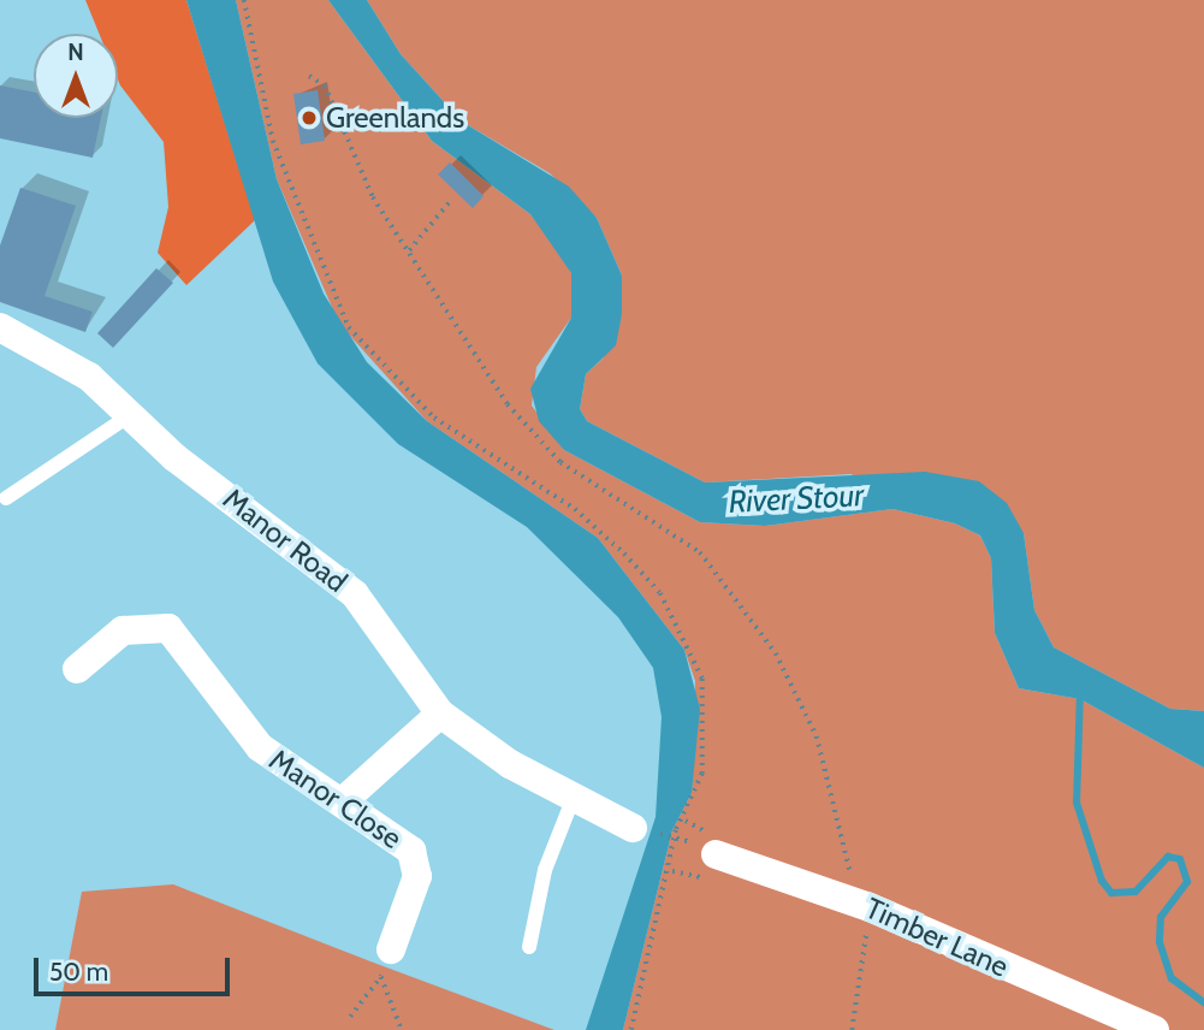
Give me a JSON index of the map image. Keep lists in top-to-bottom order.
{
  "streets": {
    "street": ["Manor Road", "Manor Close", "Timber Lane"]
  },
  "water": ["River Stour"],
  "places": ["Greenlands"],
  "scale_bar": "50 m",
  "north": "top"
}
